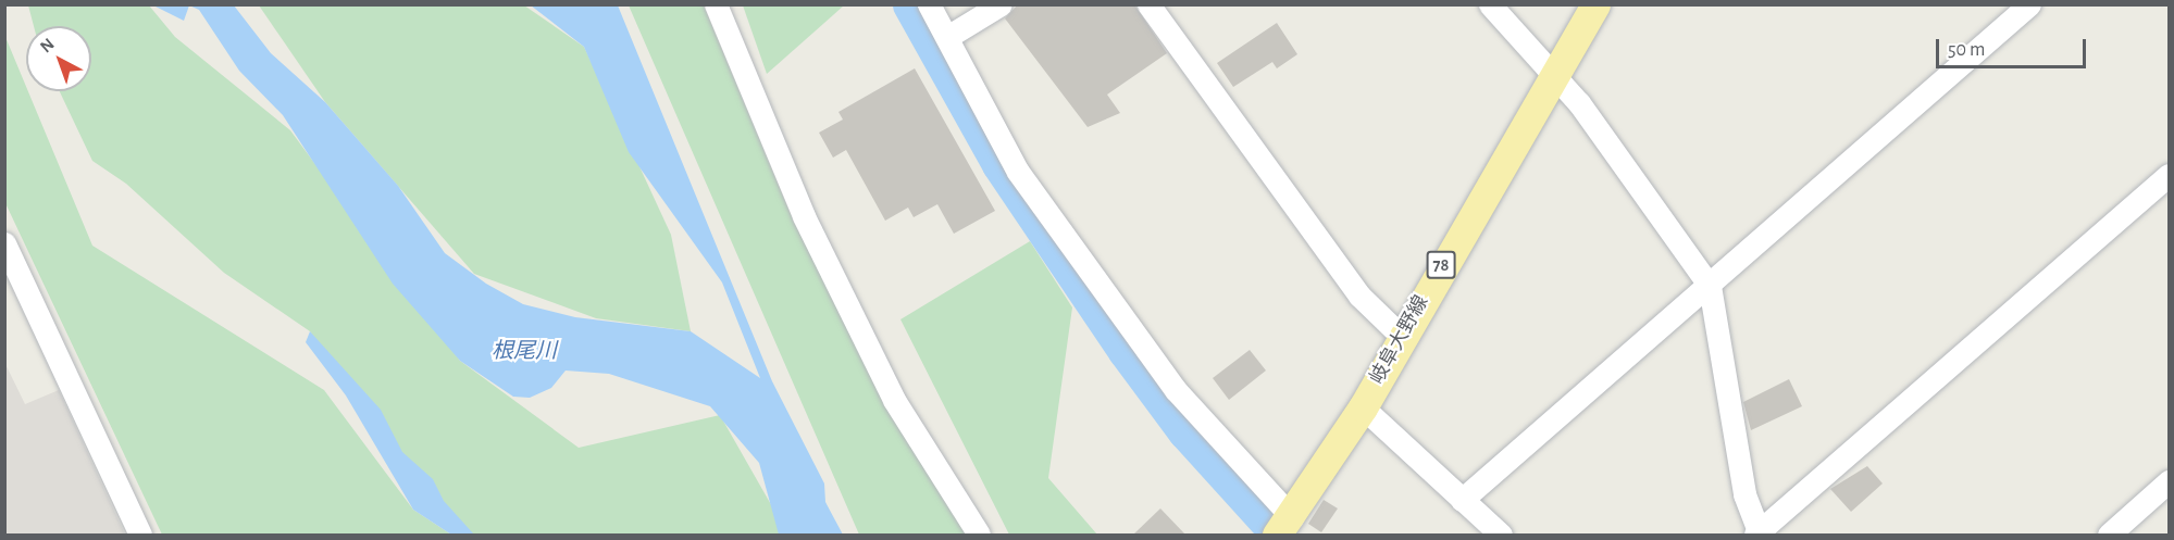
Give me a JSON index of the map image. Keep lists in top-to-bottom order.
{
  "streets": {
    "main road": ["78", "岐阜大野線"]
  },
  "water": ["根尾川"],
  "scale_bar": "50 m",
  "north": "top left"
}
